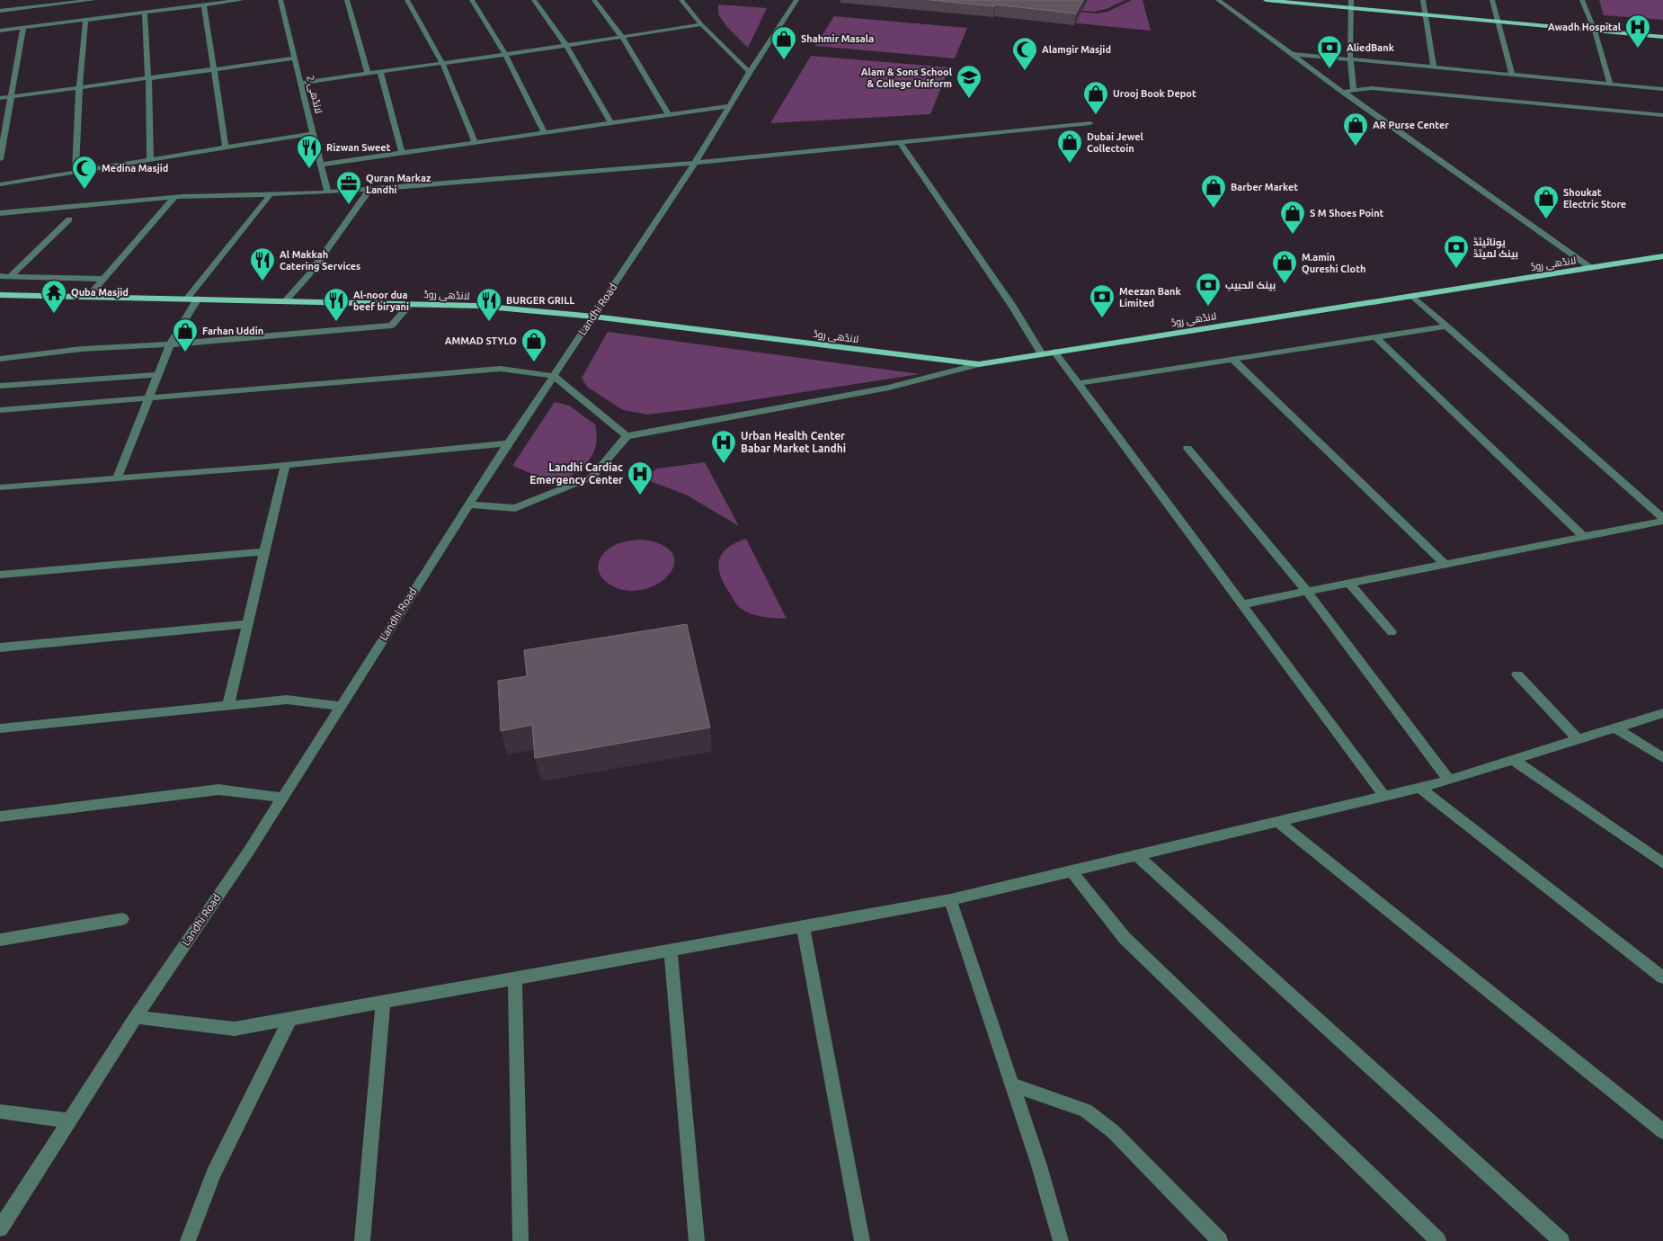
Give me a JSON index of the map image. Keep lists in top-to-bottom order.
{
  "streets": {
    "main road": ["لانڈھی روڈ"],
    "street": ["لانڈھی 2", "Landhi Road"]
  },
  "crossings": [
    ["لانڈھی روڈ", "Landhi Road"]
  ],
  "places": {
    "hospital": ["Awadh Hospital", "Urban Health Center Babar Market Landhi", "Landhi Cardiac Emergency Center"],
    "shop": [
      "Shahmir Masala",
      "Urooj Book Depot",
      "AR Purse Center",
      "Dubai Jewel Collectoin",
      "Barber Market",
      "Shoukat Electric Store",
      "S M Shoes Point",
      "M.amin Qureshi Cloth",
      "Farhan Uddin",
      "AMMAD STYLO"
    ],
    "bank": [
      "AliedBank",
      "یونائیٹڈ بینک لمیٹڈ",
      "بينک الحبيب",
      "Meezan Bank Limited"
    ],
    "mosque": ["Alamgir Masjid", "Medina Masjid"],
    "school or university": ["Alam & Sons School & College Uniform"],
    "restaurant": [
      "Rizwan Sweet",
      "Al Makkah Catering Services",
      "Al-noor dua beef biryani",
      "BURGER GRILL"
    ],
    "office": ["Quran Markaz Landhi"],
    "temple": ["Quba Masjid"]
  }
}
